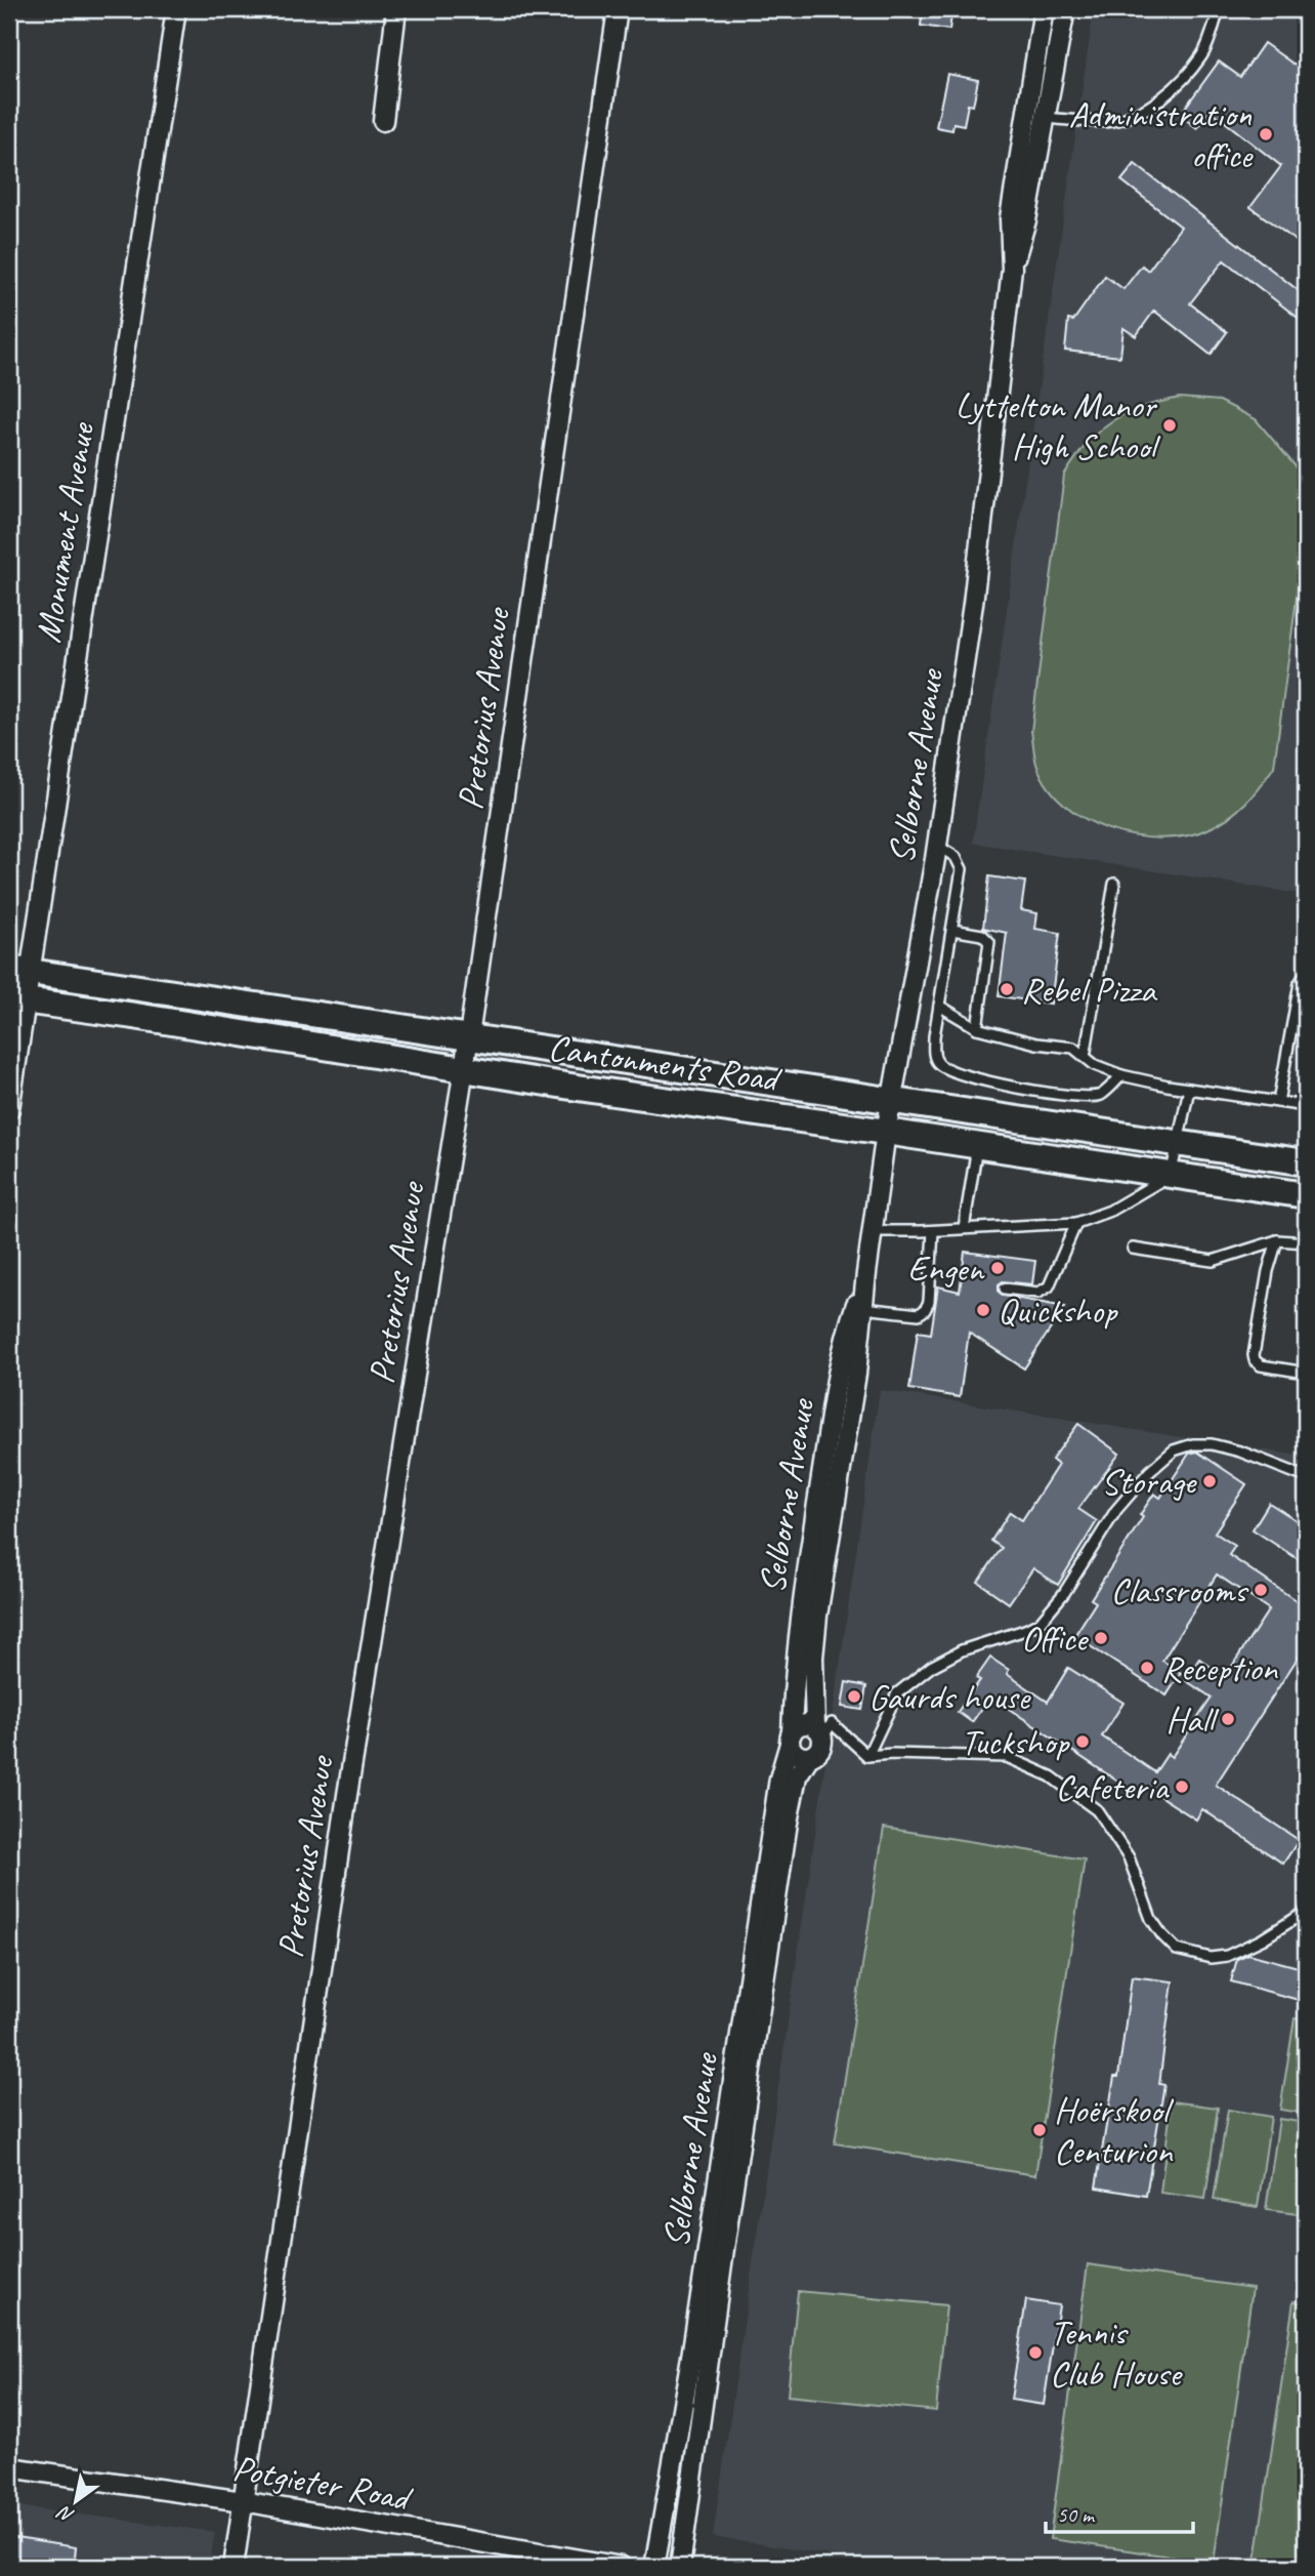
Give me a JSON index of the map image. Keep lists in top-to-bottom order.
{
  "streets": {
    "main road": ["Cantonments Road"],
    "street": [
      "Monument Avenue",
      "Pretorius Avenue",
      "Selborne Avenue",
      "Potgieter Road"
    ]
  },
  "crossings": [
    ["Monument Avenue", "Cantonments Road"],
    ["Pretorius Avenue", "Cantonments Road"],
    ["Pretorius Avenue", "Potgieter Road"],
    ["Selborne Avenue", "Cantonments Road"]
  ],
  "places": [
    "Administration office",
    "Lyttelton Manor High School",
    "Rebel Pizza",
    "Engen",
    "Quickshop",
    "Storage",
    "Classrooms",
    "Office",
    "Reception",
    "Gaurds house",
    "Hall",
    "Tuckshop",
    "Cafeteria",
    "Hoërskool Centurion",
    "Tennis Club House"
  ],
  "scale_bar": "50 m",
  "north": "bottom left"
}
